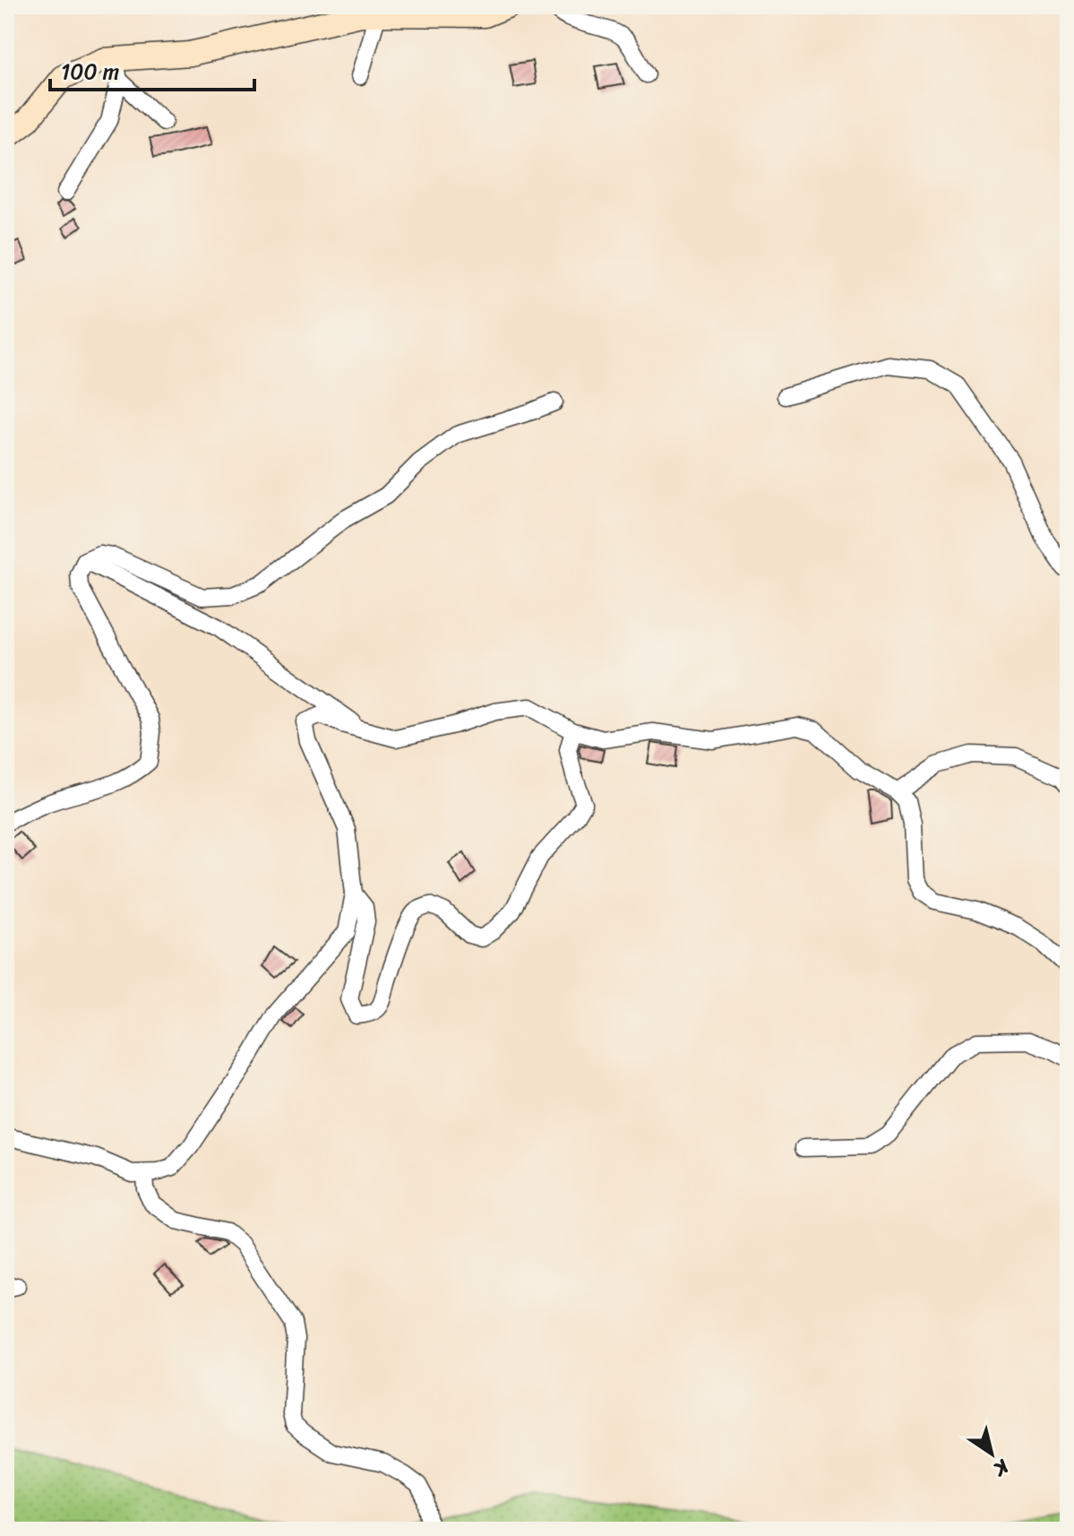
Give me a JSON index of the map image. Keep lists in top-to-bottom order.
{
  "scale_bar": "100 m",
  "north": "bottom right"
}
